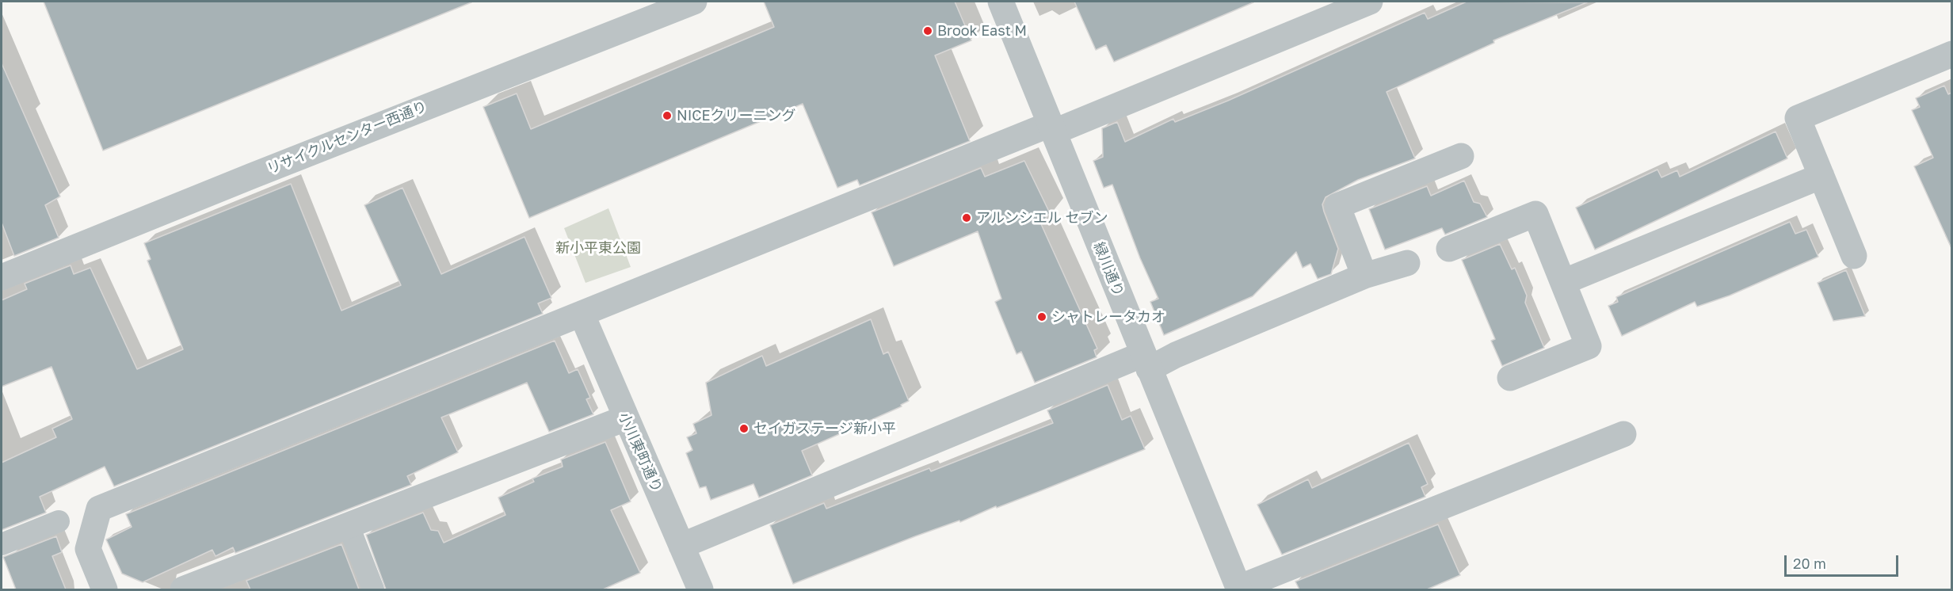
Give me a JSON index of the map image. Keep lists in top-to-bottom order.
{
  "streets": {
    "street": ["リサイクルセンター西通り", "緑川通り", "小川東町通り"]
  },
  "parks": ["新小平東公園"],
  "places": [
    "Brook East M",
    "NICEクリーニング",
    "アルンシエル セブン",
    "シャトレータカオ",
    "セイガステージ新小平"
  ],
  "scale_bar": "20 m"
}
